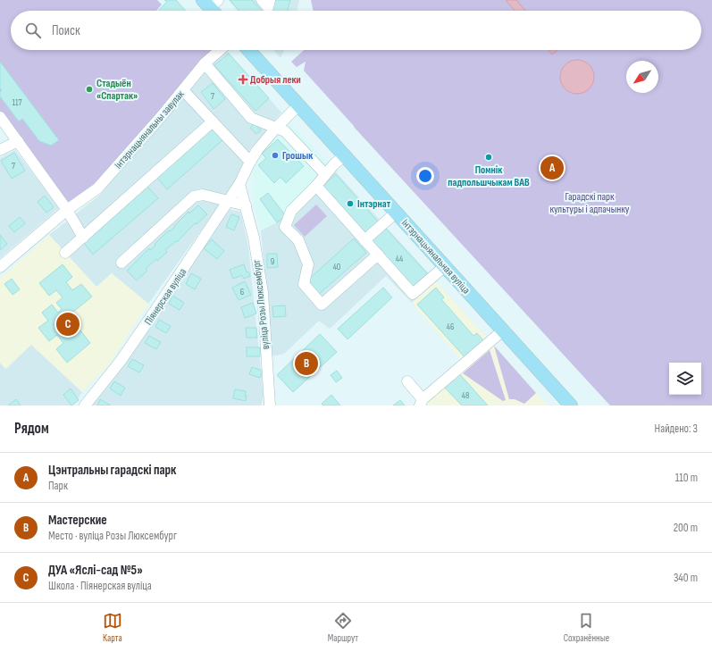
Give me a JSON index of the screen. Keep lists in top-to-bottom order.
{
  "streets": {
    "main road": ["Інтэрнацыянальная вуліца"],
    "street": ["Інтэрнацыянальны завулак", "Піянерская вуліца", "вуліца Розы Люксембург"]
  },
  "crossings": [
    ["Інтэрнацыянальная вуліца", "Піянерская вуліца"],
    ["Піянерская вуліца", "вуліца Розы Люксембург"]
  ],
  "parks": ["Гарадскі парк культуры і адпачынку"],
  "places": {
    "health": ["Добрыя леки"],
    "other": [
      "Стадыён «Спартак»",
      "Грошык",
      "Помнік падпольшчыкам ВАВ",
      "Інтэрнат"
    ]
  },
  "house_numbers": [
    "7",
    "117",
    "7",
    "44",
    "9",
    "40",
    "6",
    "46",
    "48"
  ],
  "north": "bottom left",
  "page": {
    "search": "Поиск",
    "pins": ["A", "C", "B"],
    "heading": ["Рядом", "Найдено: 3"],
    "list": [
      {
        "mark": "A",
        "name": "Цэнтральны гарадскі парк",
        "note": "Парк",
        "value": "110 m"
      },
      {
        "mark": "B",
        "name": "Мастерские",
        "note": "Место · вуліца Розы Люксембург",
        "value": "200 m"
      },
      {
        "mark": "C",
        "name": "ДУА «Яслі-сад №5»",
        "note": "Школа · Піянерская вуліца",
        "value": "340 m"
      }
    ],
    "nav": ["Карта", "Маршрут", "Сохранённые"]
  }
}
